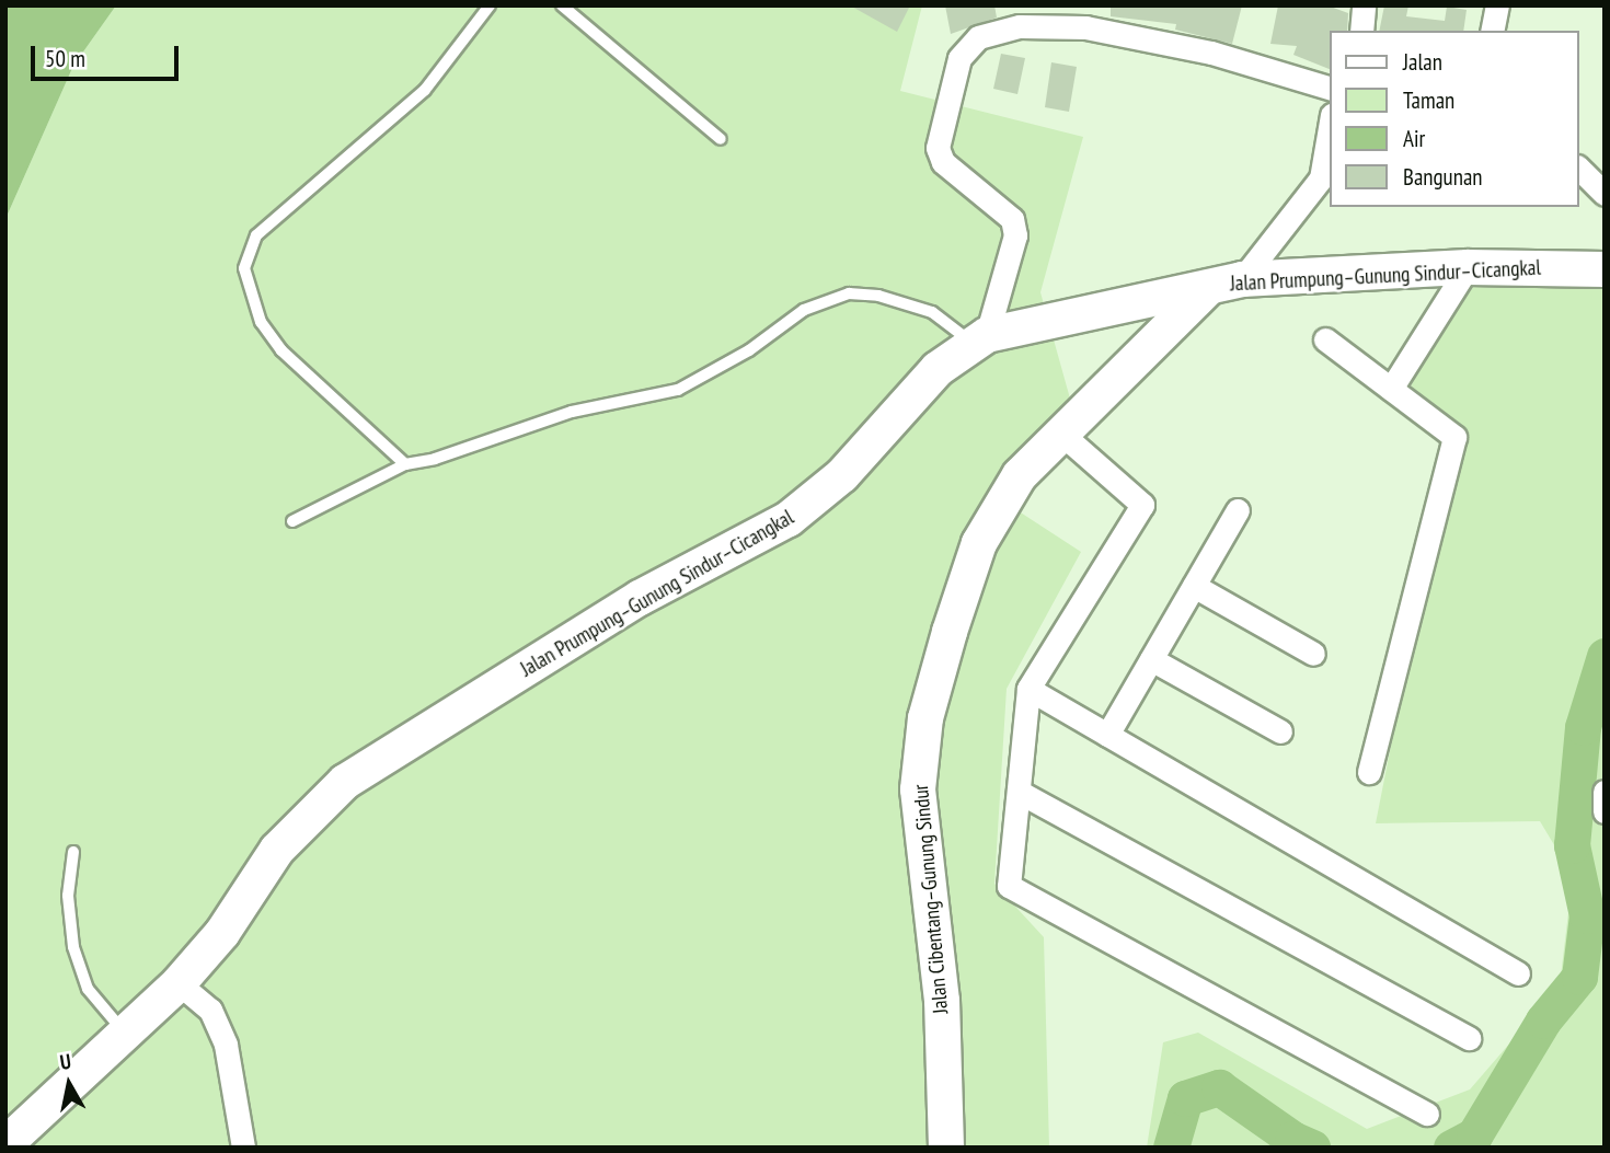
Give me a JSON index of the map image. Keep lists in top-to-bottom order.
{
  "streets": {
    "main road": ["Jalan Prumpung–Gunung Sindur–Cicangkal", "Jalan Cibentang–Gunung Sindur"]
  },
  "crossings": [
    ["Jalan Prumpung–Gunung Sindur–Cicangkal", "Jalan Cibentang–Gunung Sindur"]
  ],
  "legend": [
    "Jalan",
    "Taman",
    "Air",
    "Bangunan"
  ],
  "scale_bar": "50 m",
  "north": "top"
}
